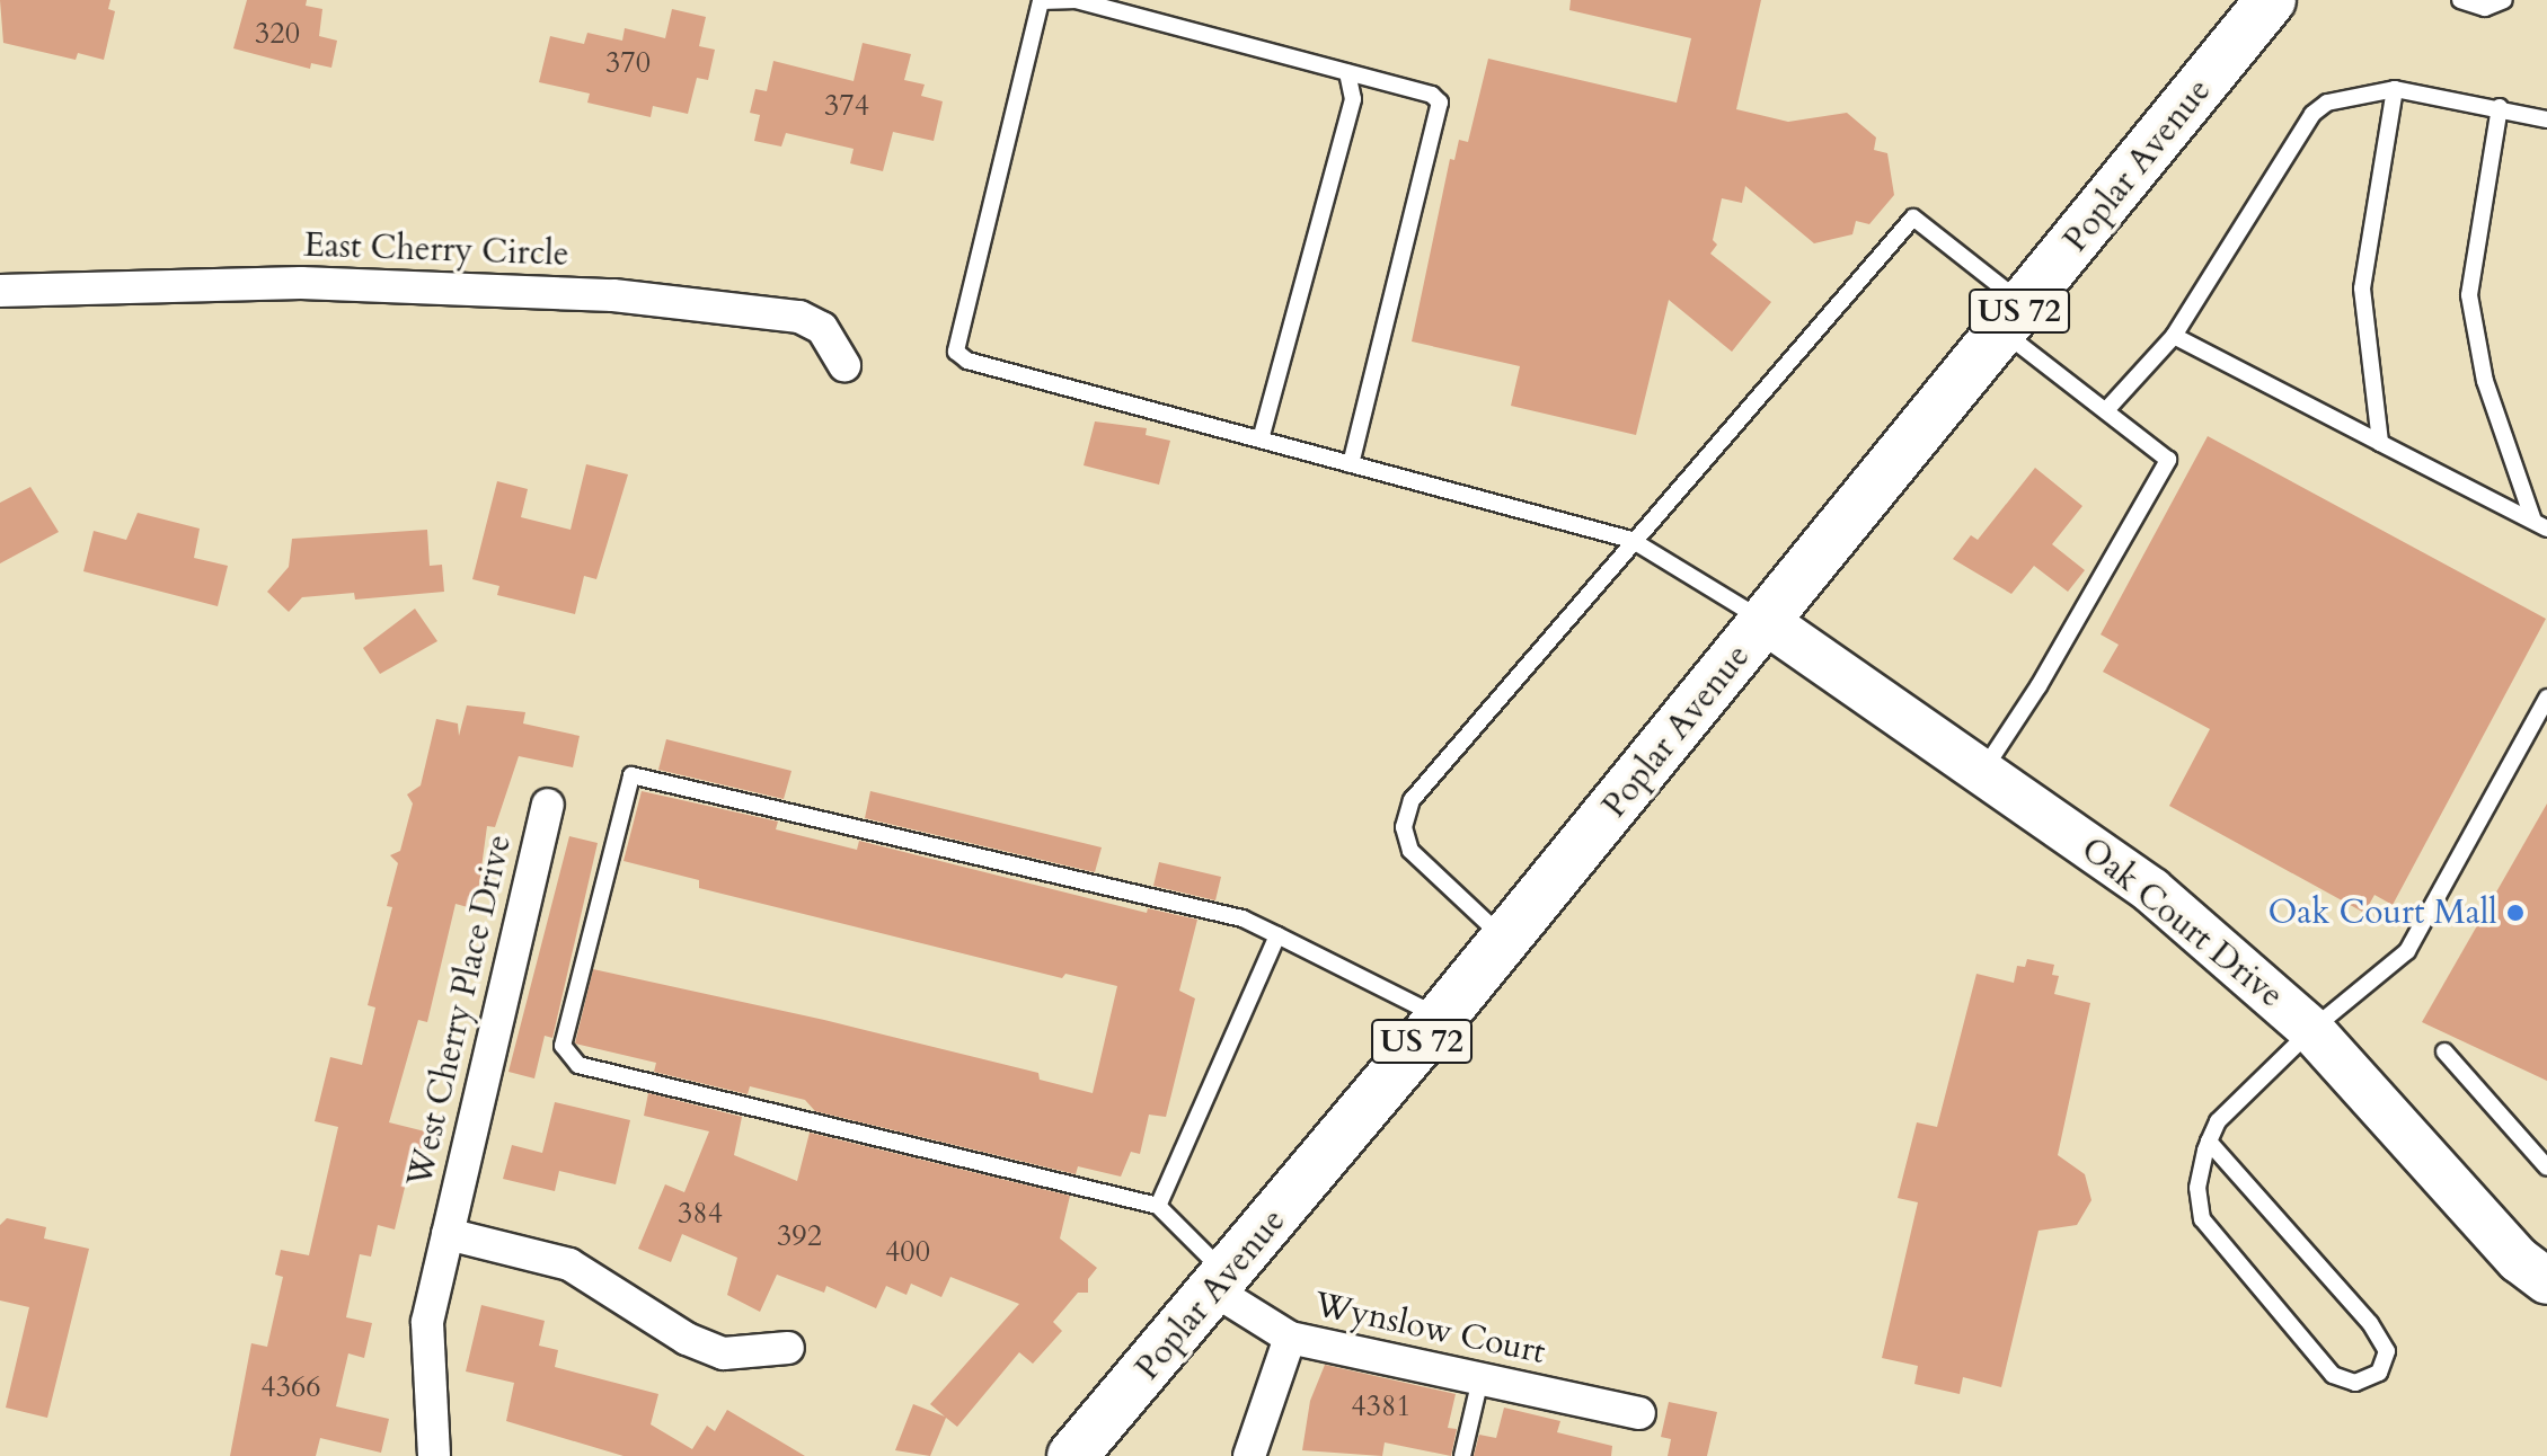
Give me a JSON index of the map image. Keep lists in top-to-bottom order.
{
  "streets": {
    "main road": ["Poplar Avenue", "US 72"],
    "street": [
      "East Cherry Circle",
      "Oak Court Drive",
      "West Cherry Place Drive",
      "Wynslow Court"
    ]
  },
  "crossings": [
    ["Poplar Avenue", "Oak Court Drive"],
    ["Poplar Avenue", "Wynslow Court"]
  ],
  "places": ["Oak Court Mall"],
  "house_numbers": [
    "320",
    "370",
    "374",
    "384",
    "392",
    "400",
    "4366",
    "4381"
  ]
}
